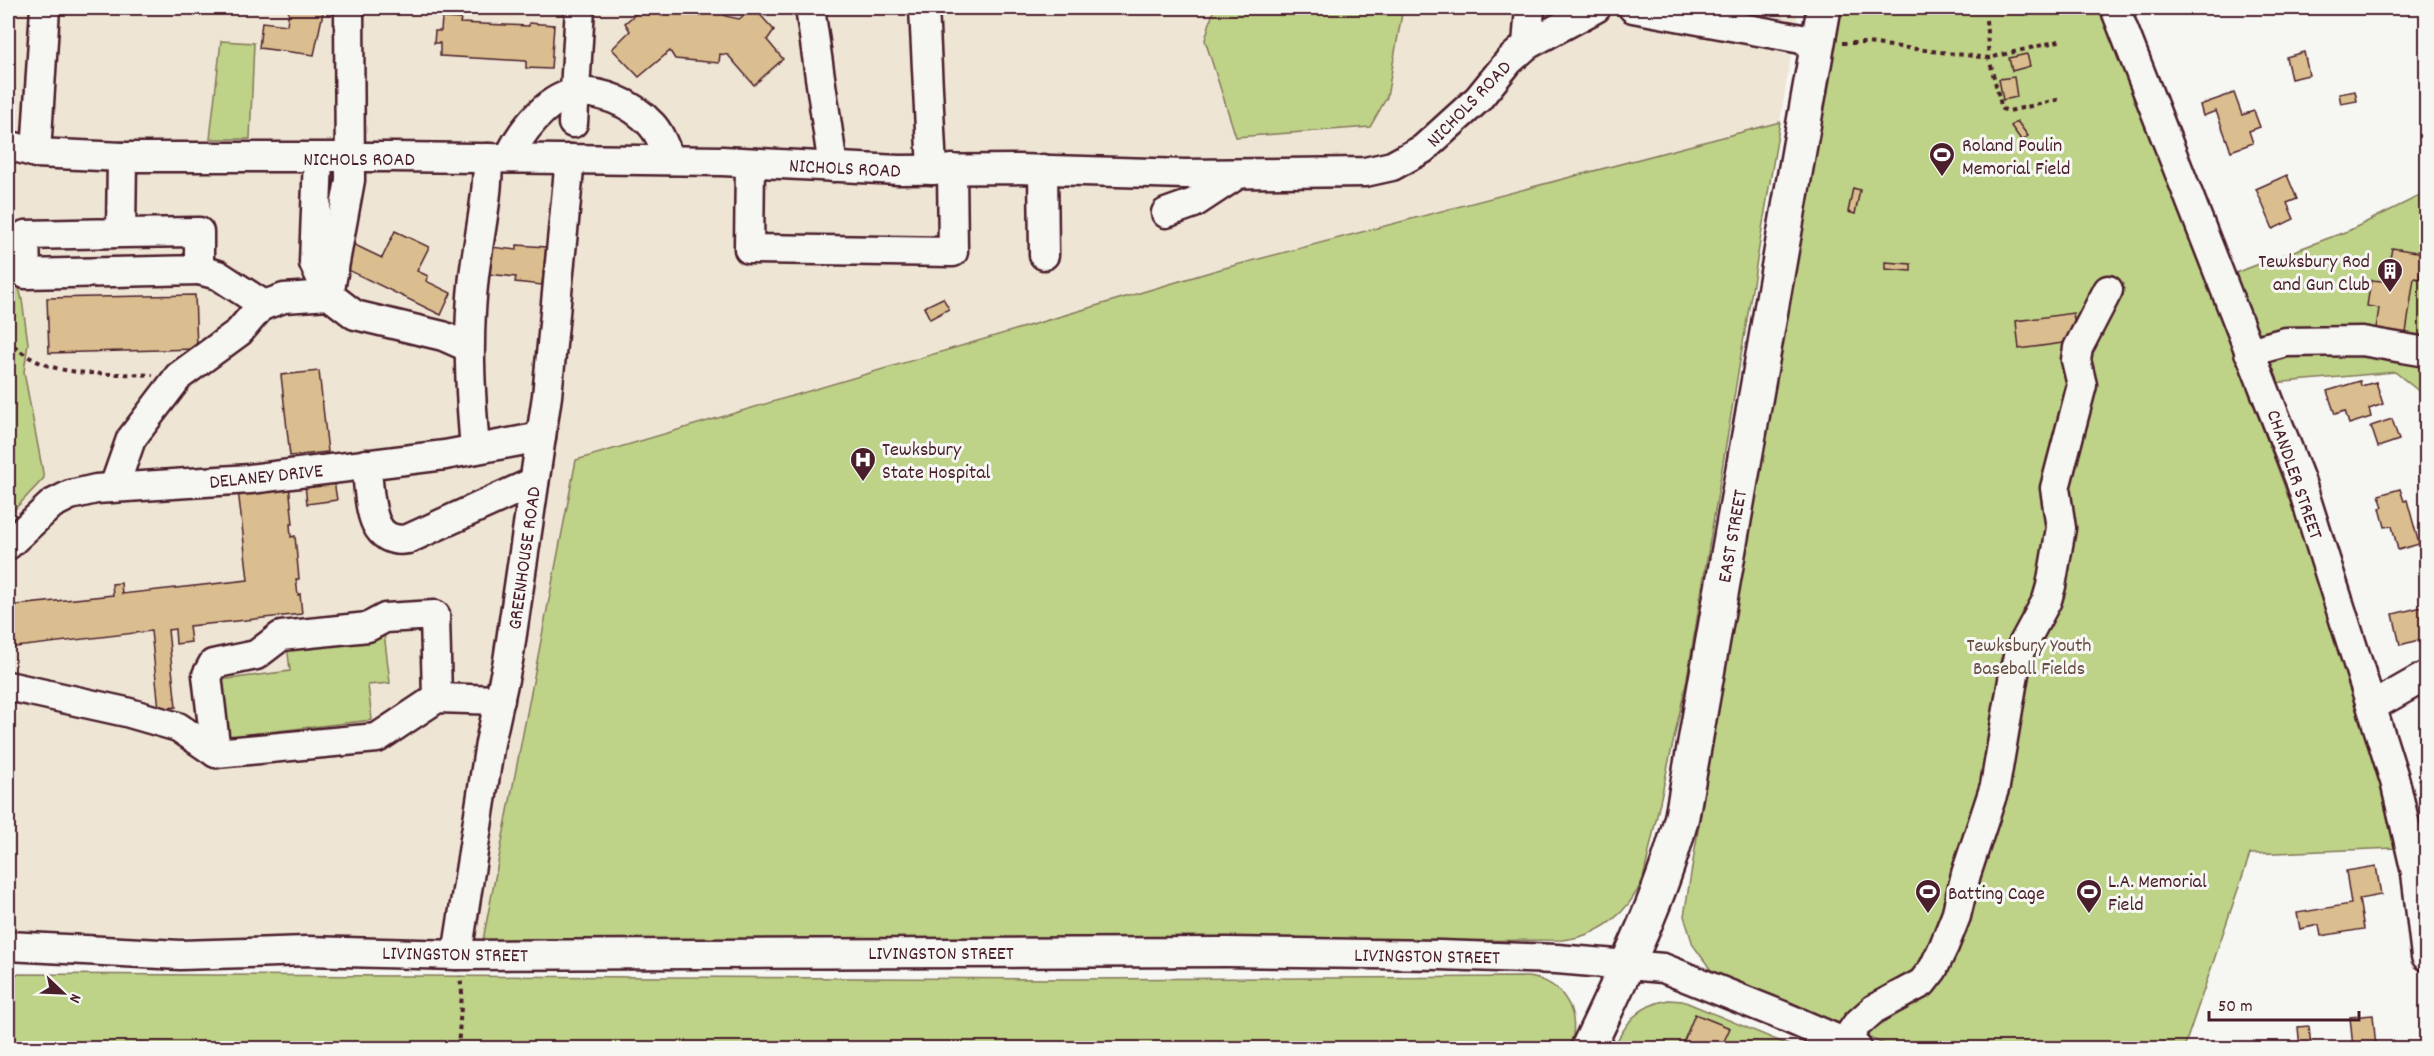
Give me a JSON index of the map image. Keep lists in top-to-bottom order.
{
  "streets": {
    "main road": ["EAST STREET"],
    "street": [
      "NICHOLS ROAD",
      "CHANDLER STREET",
      "DELANEY DRIVE",
      "GREENHOUSE ROAD",
      "LIVINGSTON STREET"
    ]
  },
  "crossings": [
    ["NICHOLS ROAD", "GREENHOUSE ROAD"],
    ["DELANEY DRIVE", "GREENHOUSE ROAD"],
    ["EAST STREET", "LIVINGSTON STREET"],
    ["GREENHOUSE ROAD", "LIVINGSTON STREET"]
  ],
  "parks": ["Tewksbury Youth Baseball Fields"],
  "places": {
    "sports": ["Roland Poulin Memorial Field", "Batting Cage", "L.A. Memorial Field"],
    "building": ["Tewksbury Rod and Gun Club"],
    "hospital": ["Tewksbury State Hospital"]
  },
  "scale_bar": "50 m",
  "north": "bottom right"
}
